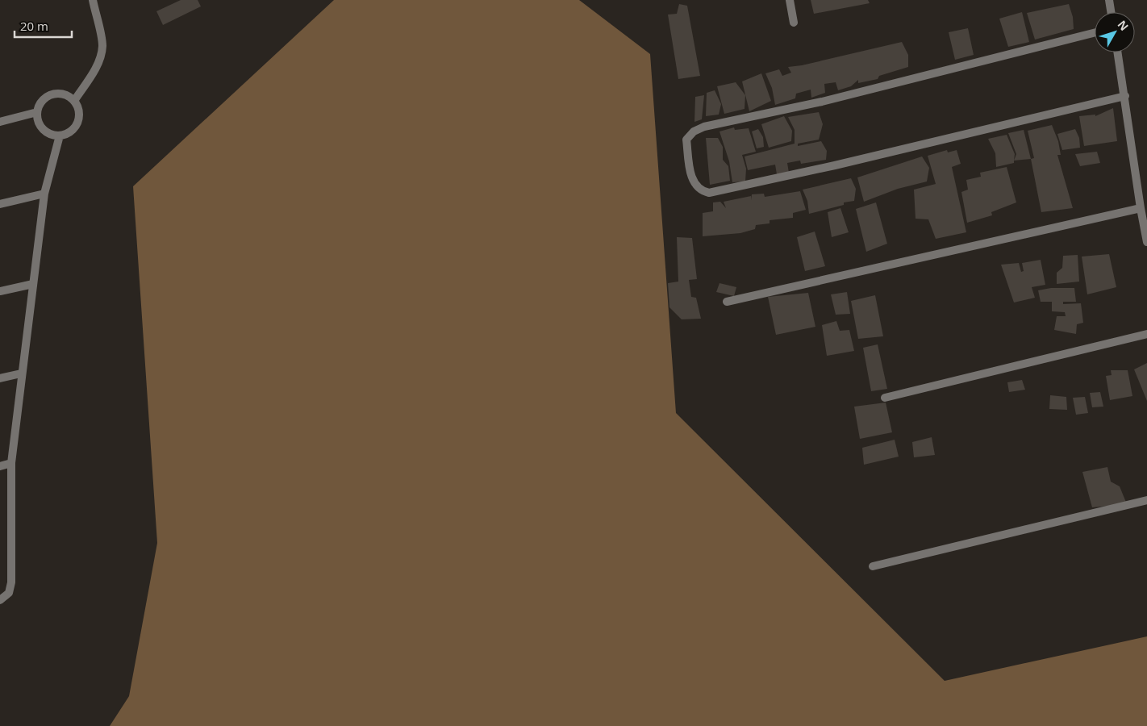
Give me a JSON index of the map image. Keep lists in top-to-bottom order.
{
  "scale_bar": "20 m",
  "north": "top right"
}
